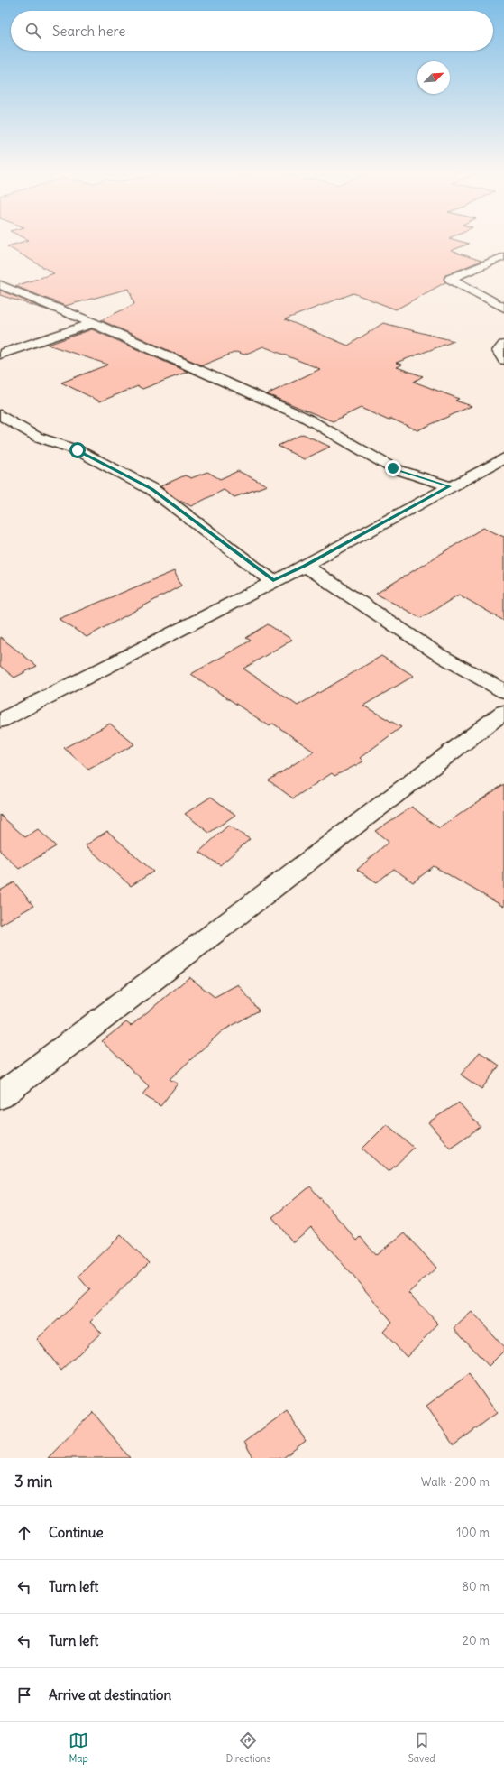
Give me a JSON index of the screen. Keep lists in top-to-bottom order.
{
  "north": "top right",
  "page": {
    "search": "Search here",
    "heading": ["3 min", "Walk · 200 m"],
    "list": [
      ["Continue", "100 m"],
      ["Turn left", "80 m"],
      ["Turn left", "20 m"],
      "Arrive at destination"
    ],
    "nav": ["Map", "Directions", "Saved"]
  }
}
